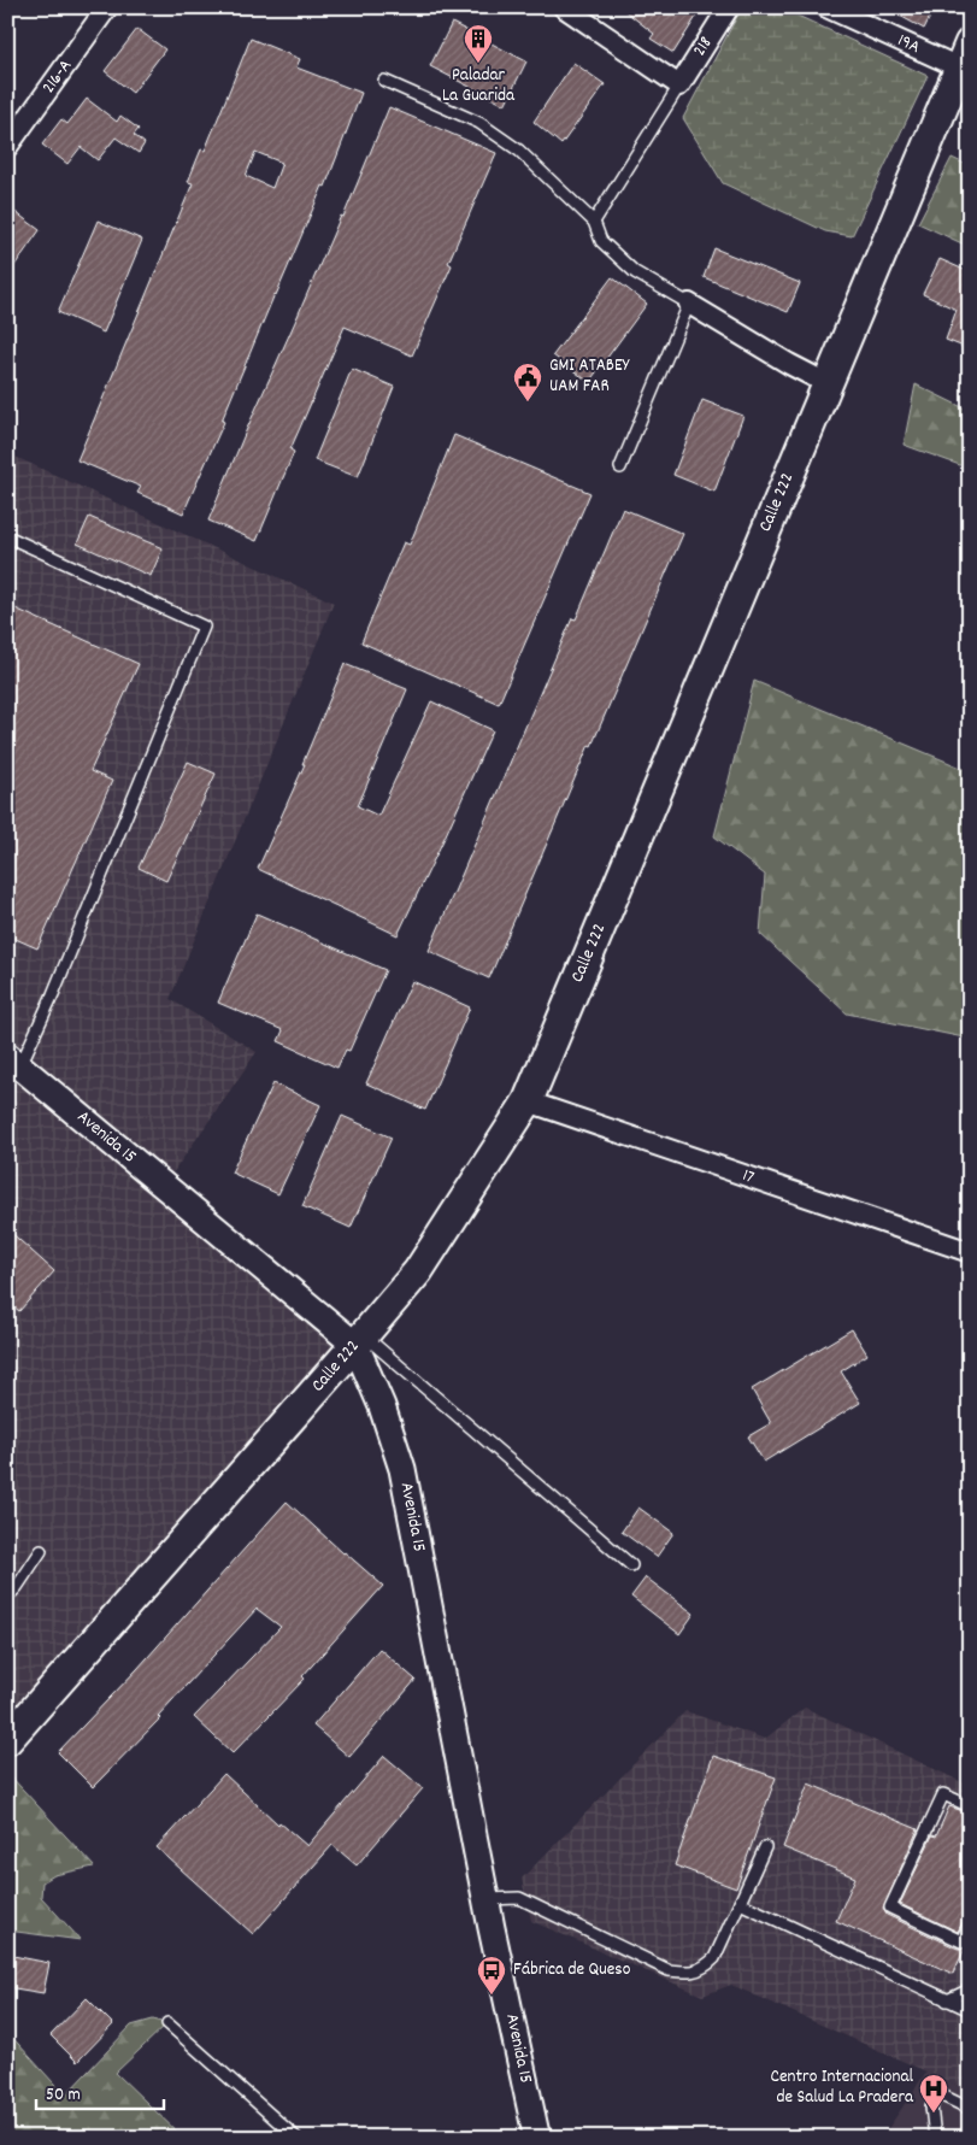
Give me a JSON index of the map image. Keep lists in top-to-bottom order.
{
  "streets": {
    "main road": ["Calle 222"],
    "street": [
      "19A",
      "218",
      "216-A",
      "Avenida 15",
      "17"
    ]
  },
  "crossings": [
    ["19A", "Calle 222"],
    ["Calle 222", "Avenida 15"],
    ["Calle 222", "17"]
  ],
  "places": {
    "building": ["Paladar La Guarida"],
    "public building": ["GMI ATABEY UAM FAR"],
    "bus stop": ["Fábrica de Queso"],
    "hospital": ["Centro Internacional de Salud La Pradera"]
  },
  "scale_bar": "50 m"
}
